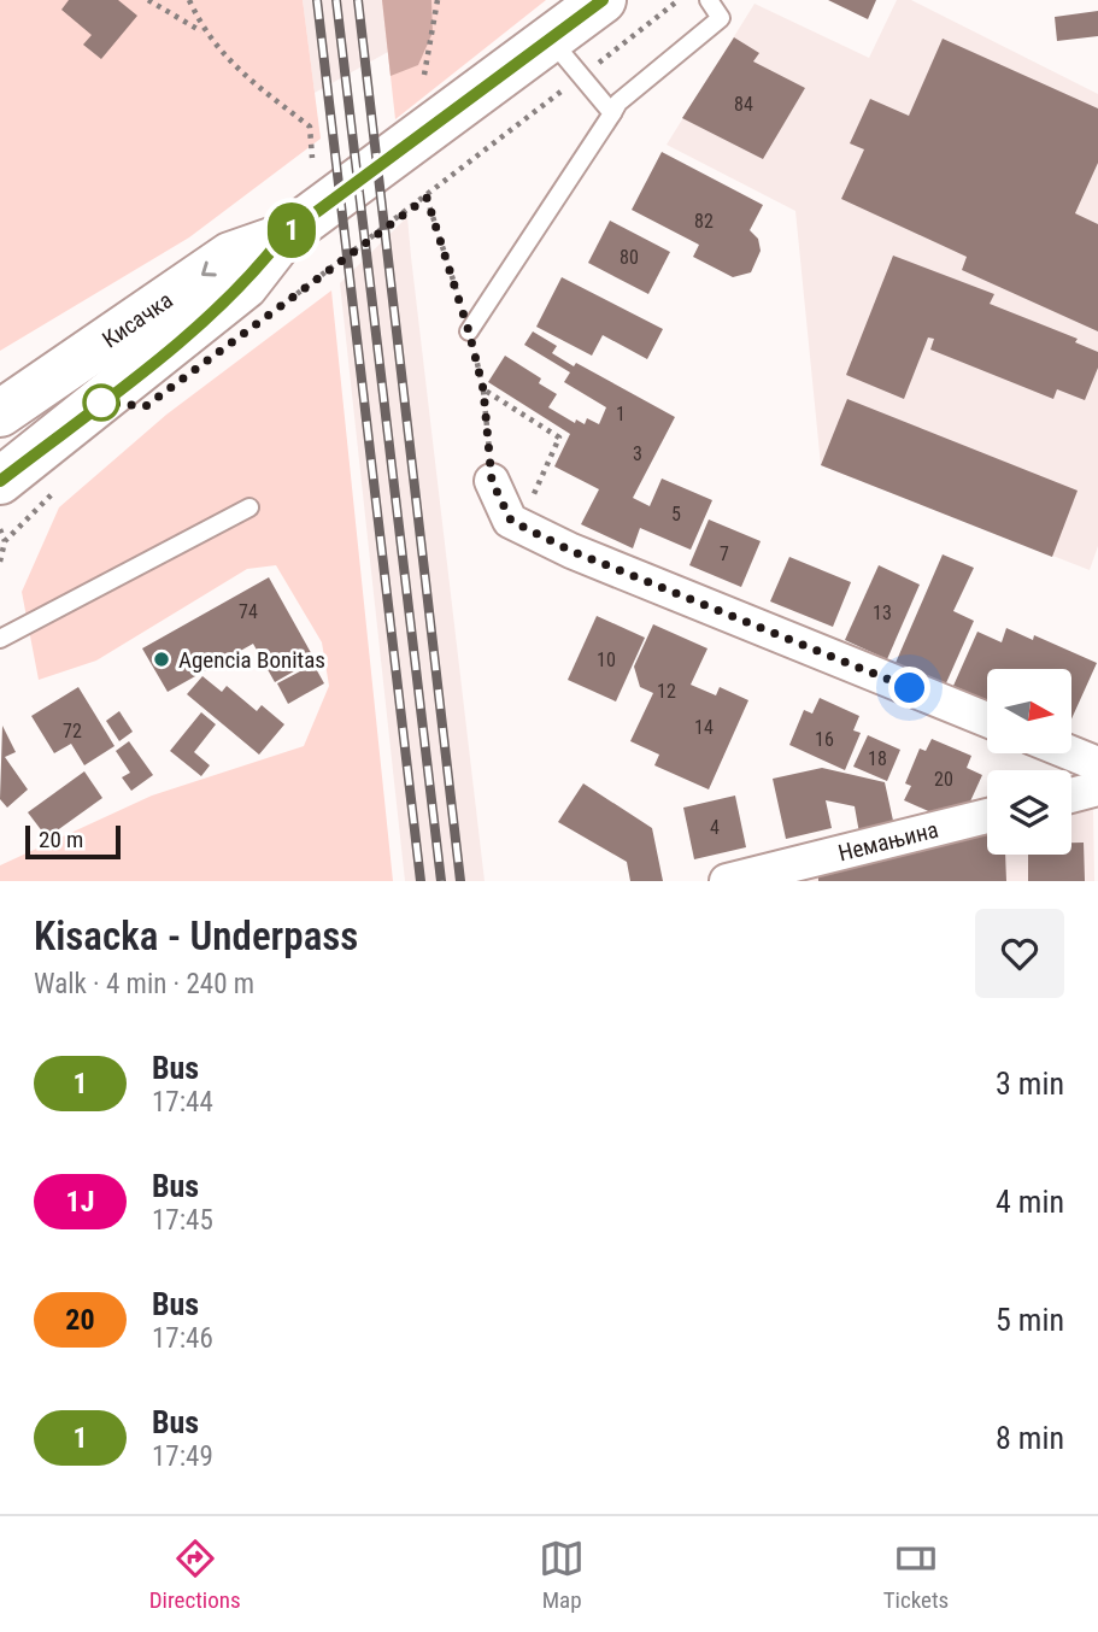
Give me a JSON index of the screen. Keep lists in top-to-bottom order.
{
  "streets": {
    "main road": ["Кисачка"],
    "street": ["Немањина"]
  },
  "places": ["Agencia Bonitas"],
  "lines": ["bus line 1"],
  "house_numbers": [
    "84",
    "82",
    "80",
    "1",
    "3",
    "5",
    "7",
    "74",
    "13",
    "10",
    "12",
    "14",
    "72",
    "16",
    "18",
    "20",
    "4"
  ],
  "scale_bar": "20 m",
  "north": "right",
  "page": {
    "on_map": "1",
    "scale": "20 m",
    "heading": ["Kisacka - Underpass", "Walk · 4 min · 240 m"],
    "list": [
      {
        "mark": "1",
        "name": "Bus",
        "note": "17:44",
        "value": "3 min"
      },
      {
        "mark": "1J",
        "name": "Bus",
        "note": "17:45",
        "value": "4 min"
      },
      {
        "mark": "20",
        "name": "Bus",
        "note": "17:46",
        "value": "5 min"
      },
      {
        "mark": "1",
        "name": "Bus",
        "note": "17:49",
        "value": "8 min"
      }
    ],
    "tabs": ["Directions", "Map", "Tickets"]
  }
}
